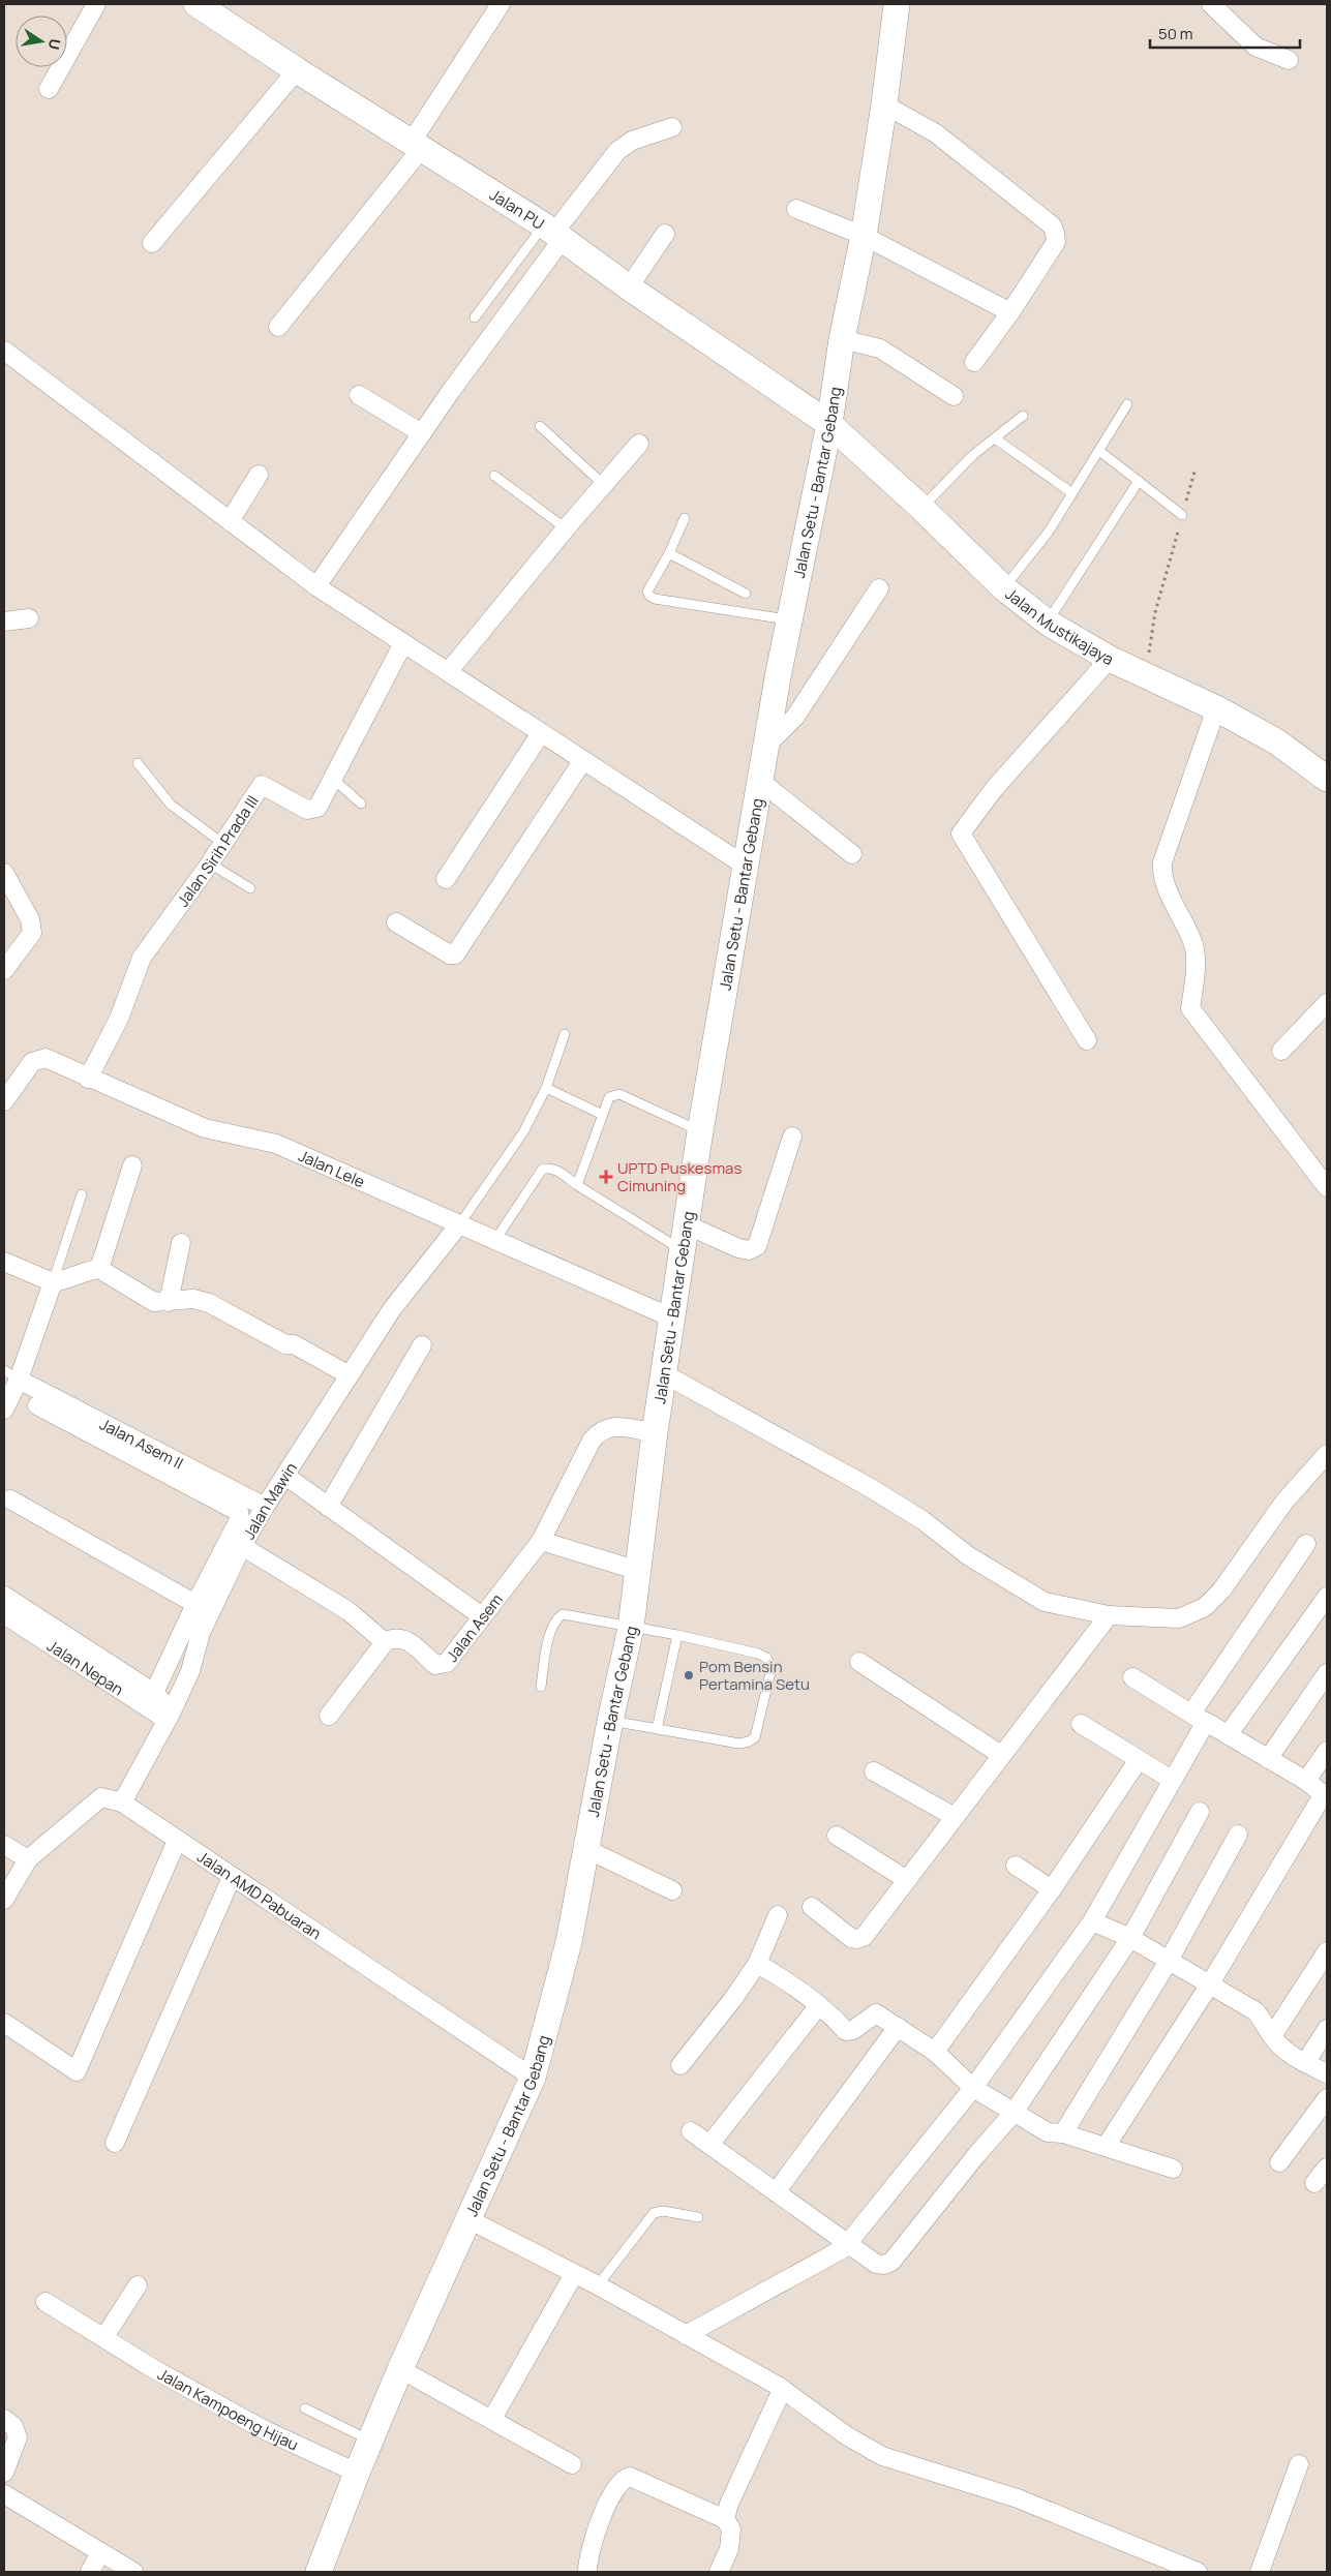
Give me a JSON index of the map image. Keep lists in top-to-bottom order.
{
  "streets": {
    "main road": ["Jalan PU", "Jalan Setu - Bantar Gebang", "Jalan Mustikajaya"],
    "street": [
      "Jalan Sirih Prada III",
      "Jalan Lele",
      "Jalan Asem II",
      "Jalan Mawin",
      "Jalan Asem",
      "Jalan Nepan",
      "Jalan AMD Pabuaran",
      "Jalan Kampoeng Hijau"
    ]
  },
  "crossings": [
    ["Jalan PU", "Jalan Setu - Bantar Gebang"],
    ["Jalan PU", "Jalan Mustikajaya"],
    ["Jalan Setu - Bantar Gebang", "Jalan Mustikajaya"],
    ["Jalan Setu - Bantar Gebang", "Jalan Lele"],
    ["Jalan Setu - Bantar Gebang", "Jalan Asem"],
    ["Jalan Setu - Bantar Gebang", "Jalan AMD Pabuaran"],
    ["Jalan Setu - Bantar Gebang", "Jalan Kampoeng Hijau"],
    ["Jalan Sirih Prada III", "Jalan Lele"],
    ["Jalan Lele", "Jalan Mawin"],
    ["Jalan Asem II", "Jalan Mawin"],
    ["Jalan Mawin", "Jalan Nepan"],
    ["Jalan Mawin", "Jalan AMD Pabuaran"]
  ],
  "places": {
    "health": ["UPTD Puskesmas Cimuning"],
    "other": ["Pom Bensin Pertamina Setu"]
  },
  "scale_bar": "50 m",
  "north": "right"
}
